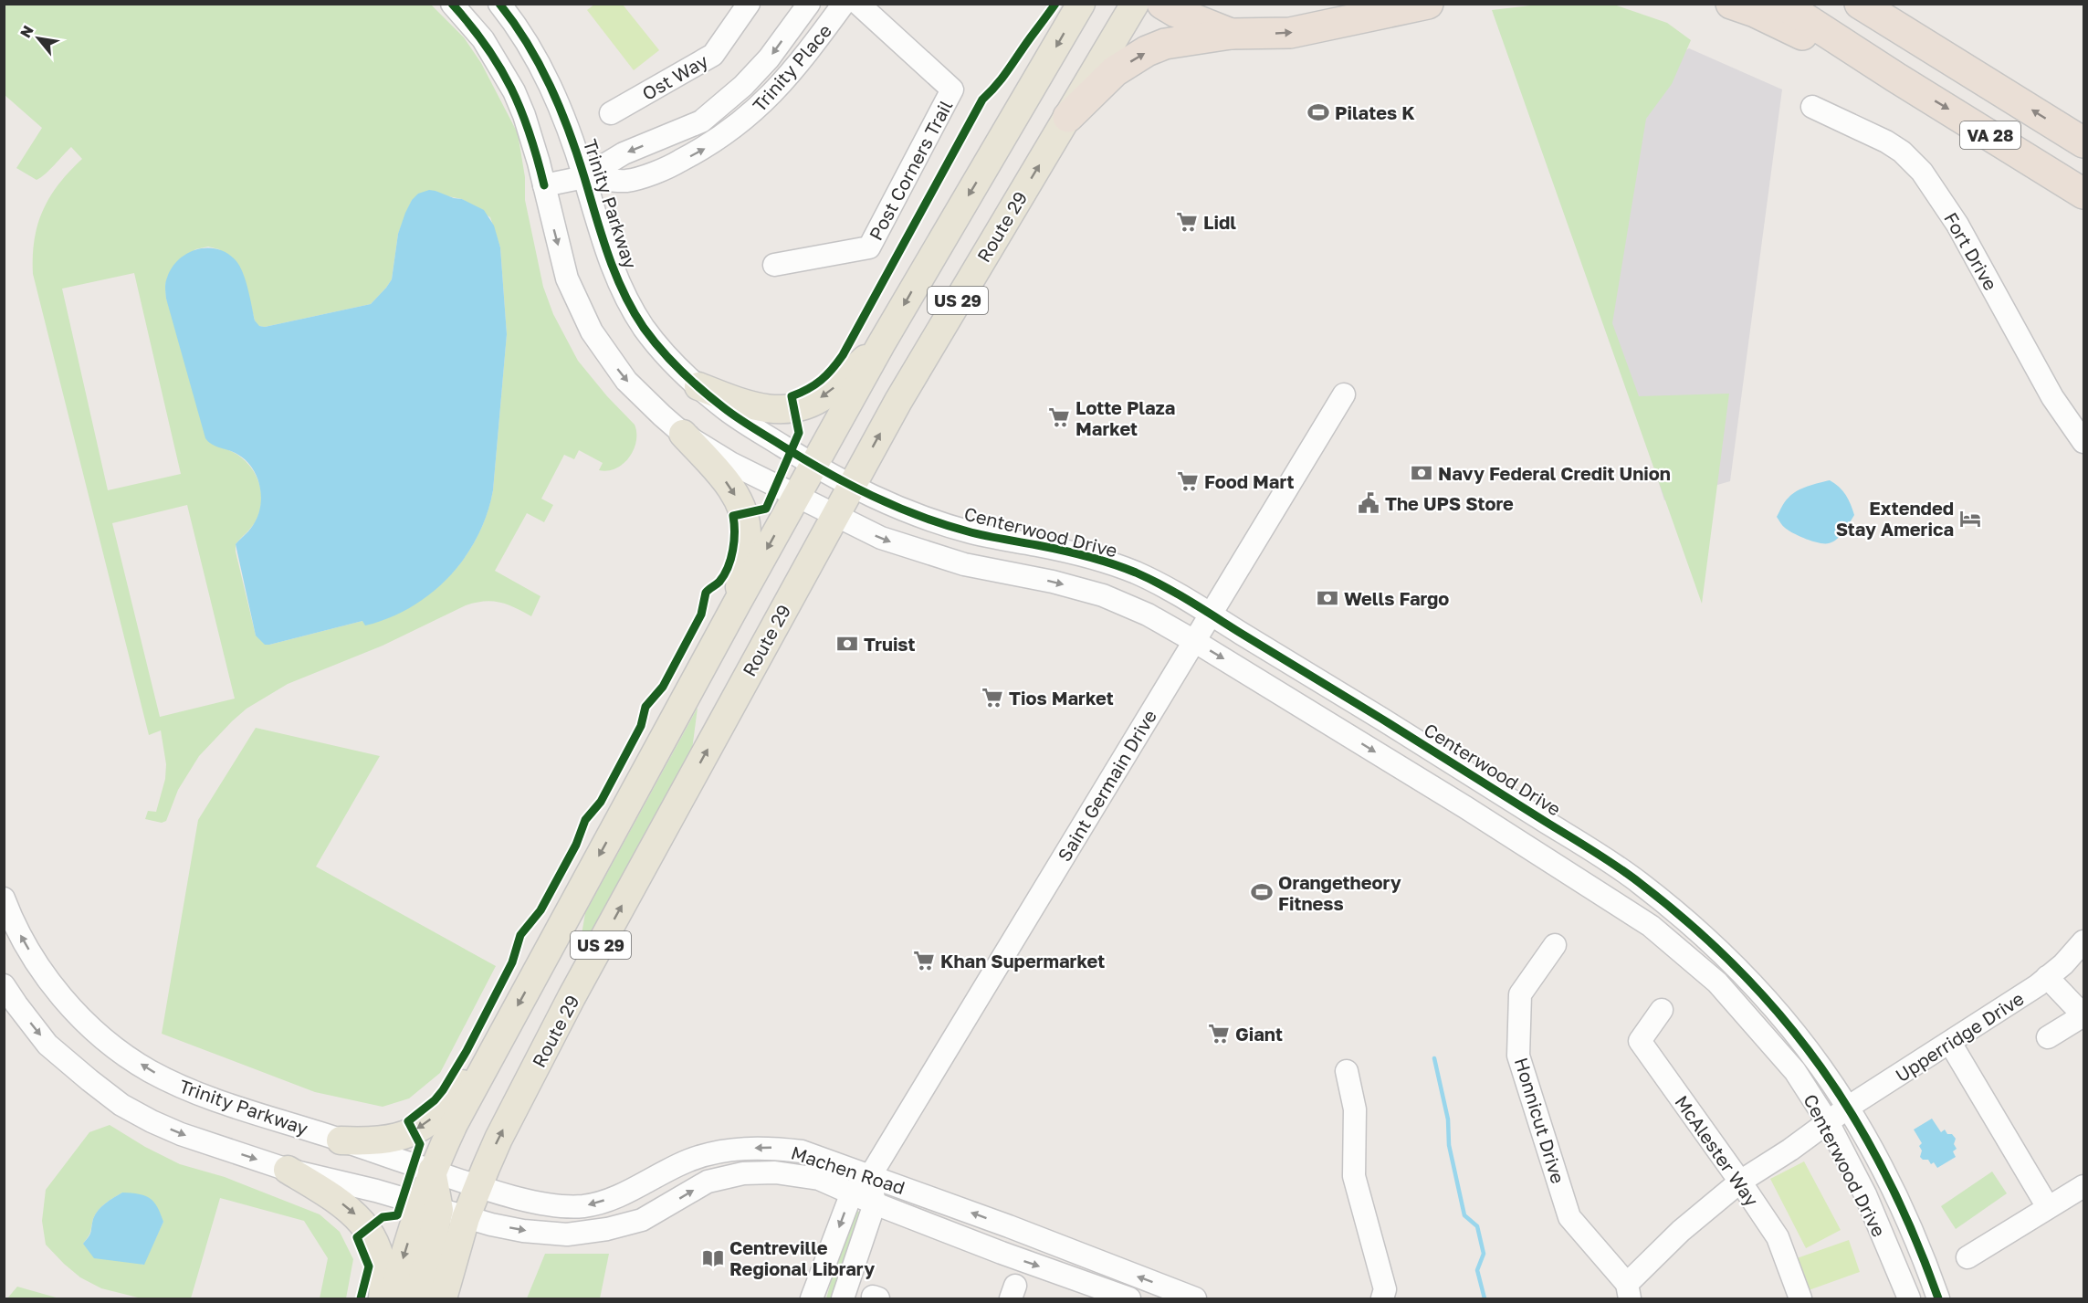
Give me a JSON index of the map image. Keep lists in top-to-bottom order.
{
  "streets": {
    "highway": ["VA 28"],
    "main road": ["Route 29", "US 29"],
    "street": [
      "Trinity Place",
      "Ost Way",
      "Post Corners Trail",
      "Trinity Parkway",
      "Fort Drive",
      "Centerwood Drive",
      "Saint Germain Drive",
      "Upperridge Drive",
      "Honnicut Drive",
      "McAlester Way",
      "Machen Road"
    ]
  },
  "crossings": [
    ["Trinity Place", "Trinity Parkway"],
    ["Trinity Parkway", "Route 29"],
    ["Trinity Parkway", "US 29"],
    ["Trinity Parkway", "Centerwood Drive"],
    ["Trinity Parkway", "Machen Road"],
    ["Route 29", "Centerwood Drive"],
    ["Route 29", "Machen Road"],
    ["US 29", "Machen Road"],
    ["Centerwood Drive", "Saint Germain Drive"],
    ["Centerwood Drive", "Upperridge Drive"],
    ["Saint Germain Drive", "Machen Road"],
    ["Upperridge Drive", "Honnicut Drive"],
    ["Upperridge Drive", "McAlester Way"]
  ],
  "places": {
    "sports": ["Pilates K", "Orangetheory Fitness"],
    "supermarket": [
      "Lidl",
      "Lotte Plaza Market",
      "Food Mart",
      "Tios Market",
      "Khan Supermarket",
      "Giant"
    ],
    "bank": ["Navy Federal Credit Union", "Wells Fargo", "Truist"],
    "public building": ["The UPS Store"],
    "hotel": ["Extended Stay America"],
    "library": ["Centreville Regional Library"]
  },
  "north": "top left"
}
